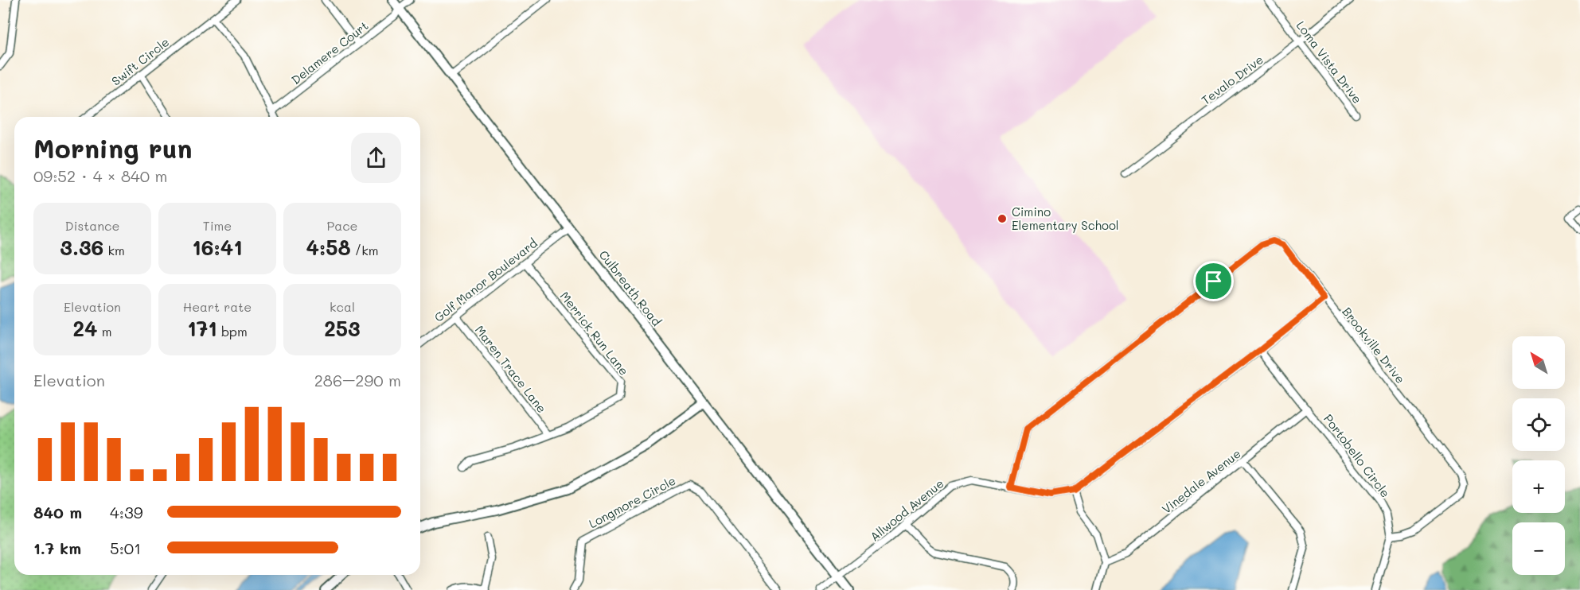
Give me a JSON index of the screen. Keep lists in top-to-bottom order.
{
  "streets": {
    "street": [
      "Delamere Court",
      "Swift Circle",
      "Loma Vista Drive",
      "Tevalo Drive",
      "Golf Manor Boulevard",
      "Culbreath Road",
      "Merrick Run Lane",
      "Brookville Drive",
      "Maren Trace Lane",
      "Portobello Circle",
      "Vinedale Avenue",
      "Longmore Circle",
      "Allwood Avenue"
    ]
  },
  "crossings": [
    ["Delamere Court", "Culbreath Road"],
    ["Loma Vista Drive", "Tevalo Drive"],
    ["Golf Manor Boulevard", "Culbreath Road"],
    ["Golf Manor Boulevard", "Merrick Run Lane"],
    ["Golf Manor Boulevard", "Maren Trace Lane"],
    ["Culbreath Road", "Allwood Avenue"],
    ["Merrick Run Lane", "Maren Trace Lane"],
    ["Brookville Drive", "Portobello Circle"],
    ["Brookville Drive", "Allwood Avenue"],
    ["Portobello Circle", "Vinedale Avenue"],
    ["Portobello Circle", "Allwood Avenue"]
  ],
  "places": ["Cimino Elementary School"],
  "north": "top left",
  "page": {
    "heading": ["Morning run", "09:52 · 4 × 840 m"],
    "stats": [
      ["Distance", "3.36 km"],
      ["Time", "16:41"],
      ["Pace", "4:58 /km"],
      ["Elevation", "24 m"],
      ["Heart rate", "171 bpm"],
      ["kcal", "253"]
    ],
    "map_buttons": ["+", "−"],
    "chart": ["Elevation", "286–290 m"],
    "list": [
      {
        "name": "840 m",
        "note": "4:39"
      },
      {
        "name": "1.7 km",
        "note": "5:01"
      }
    ]
  }
}
